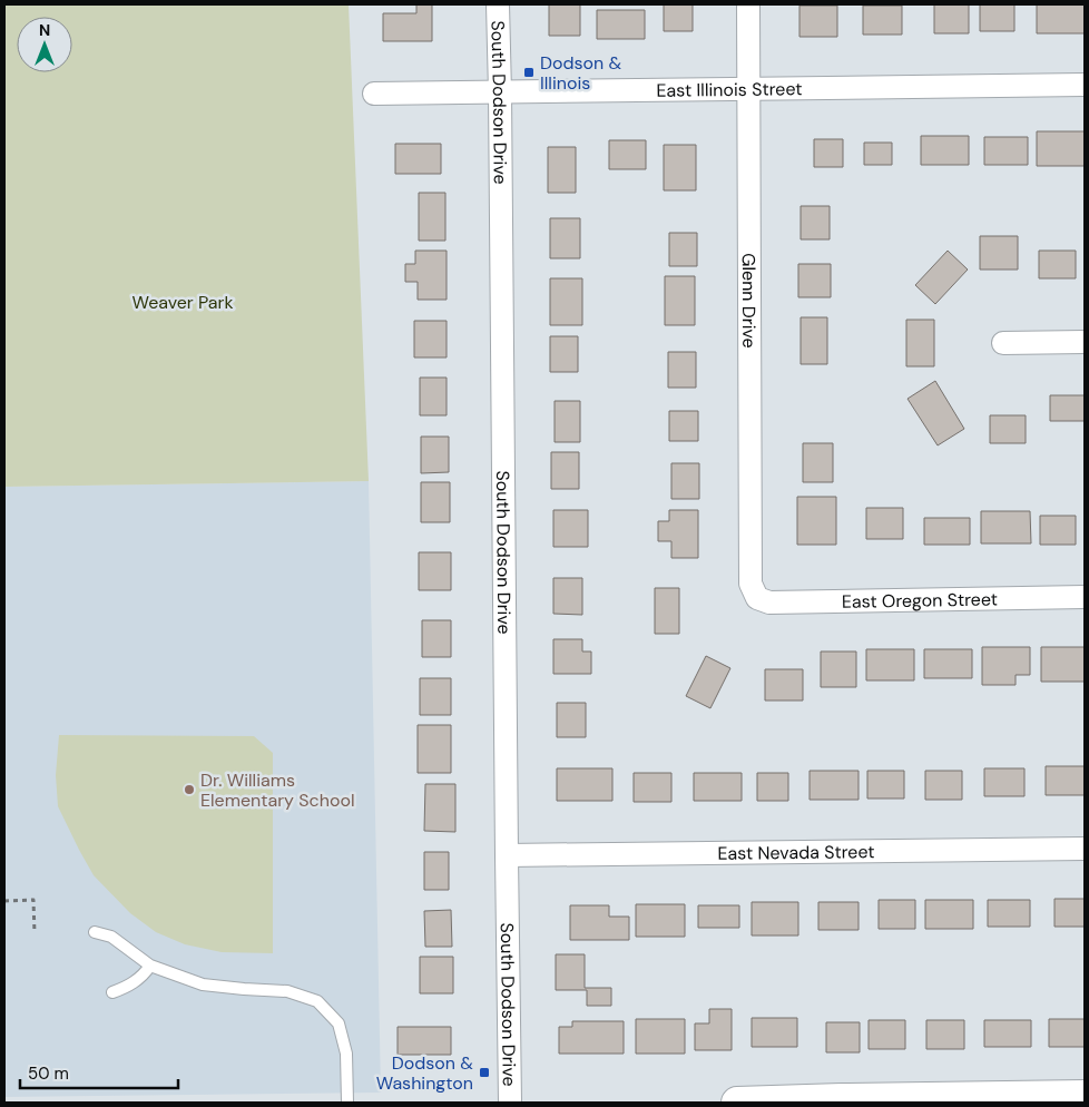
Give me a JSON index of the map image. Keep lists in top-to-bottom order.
{
  "streets": {
    "street": [
      "East Illinois Street",
      "South Dodson Drive",
      "Glenn Drive",
      "East Oregon Street",
      "East Nevada Street"
    ]
  },
  "crossings": [
    ["East Illinois Street", "South Dodson Drive"],
    ["East Illinois Street", "Glenn Drive"],
    ["South Dodson Drive", "East Nevada Street"],
    ["Glenn Drive", "East Oregon Street"]
  ],
  "parks": ["Weaver Park"],
  "places": {
    "transit": ["Dodson & Illinois", "Dodson & Washington"],
    "other": ["Dr. Williams Elementary School"]
  },
  "scale_bar": "50 m",
  "north": "top"
}
